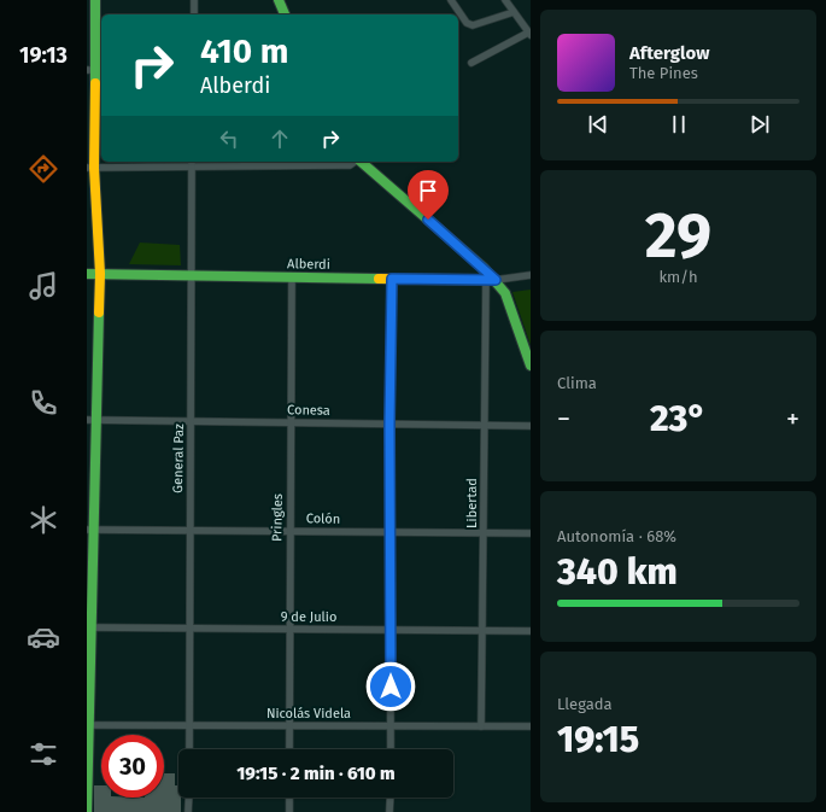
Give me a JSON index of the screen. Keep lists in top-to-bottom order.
{
  "streets": {
    "street": [
      "Alberdi",
      "Conesa",
      "General Paz",
      "Libertad",
      "Pringles",
      "Colón",
      "9 de Julio",
      "Nicolás Videla"
    ]
  },
  "crossings": [
    ["Alberdi", "General Paz"],
    ["Alberdi", "Libertad"],
    ["Alberdi", "Pringles"],
    ["Conesa", "General Paz"],
    ["Conesa", "Libertad"],
    ["Conesa", "Pringles"],
    ["General Paz", "Colón"],
    ["General Paz", "9 de Julio"],
    ["General Paz", "Nicolás Videla"],
    ["Libertad", "Colón"],
    ["Libertad", "9 de Julio"],
    ["Libertad", "Nicolás Videla"],
    ["Pringles", "Colón"],
    ["Pringles", "9 de Julio"],
    ["Pringles", "Nicolás Videla"]
  ],
  "page": {
    "tabs": "19:13",
    "turn": ["410 m", "Alberdi"],
    "song": ["Afterglow", "The Pines"],
    "tile": [
      ["29", "km/h"],
      "Clima",
      ["Autonomía · 68%", "340 km"],
      ["Llegada", "19:15"]
    ],
    "heat": ["−", "23°", "+"],
    "limit": "30",
    "trip": "19:15 · 2 min · 610 m"
  }
}
